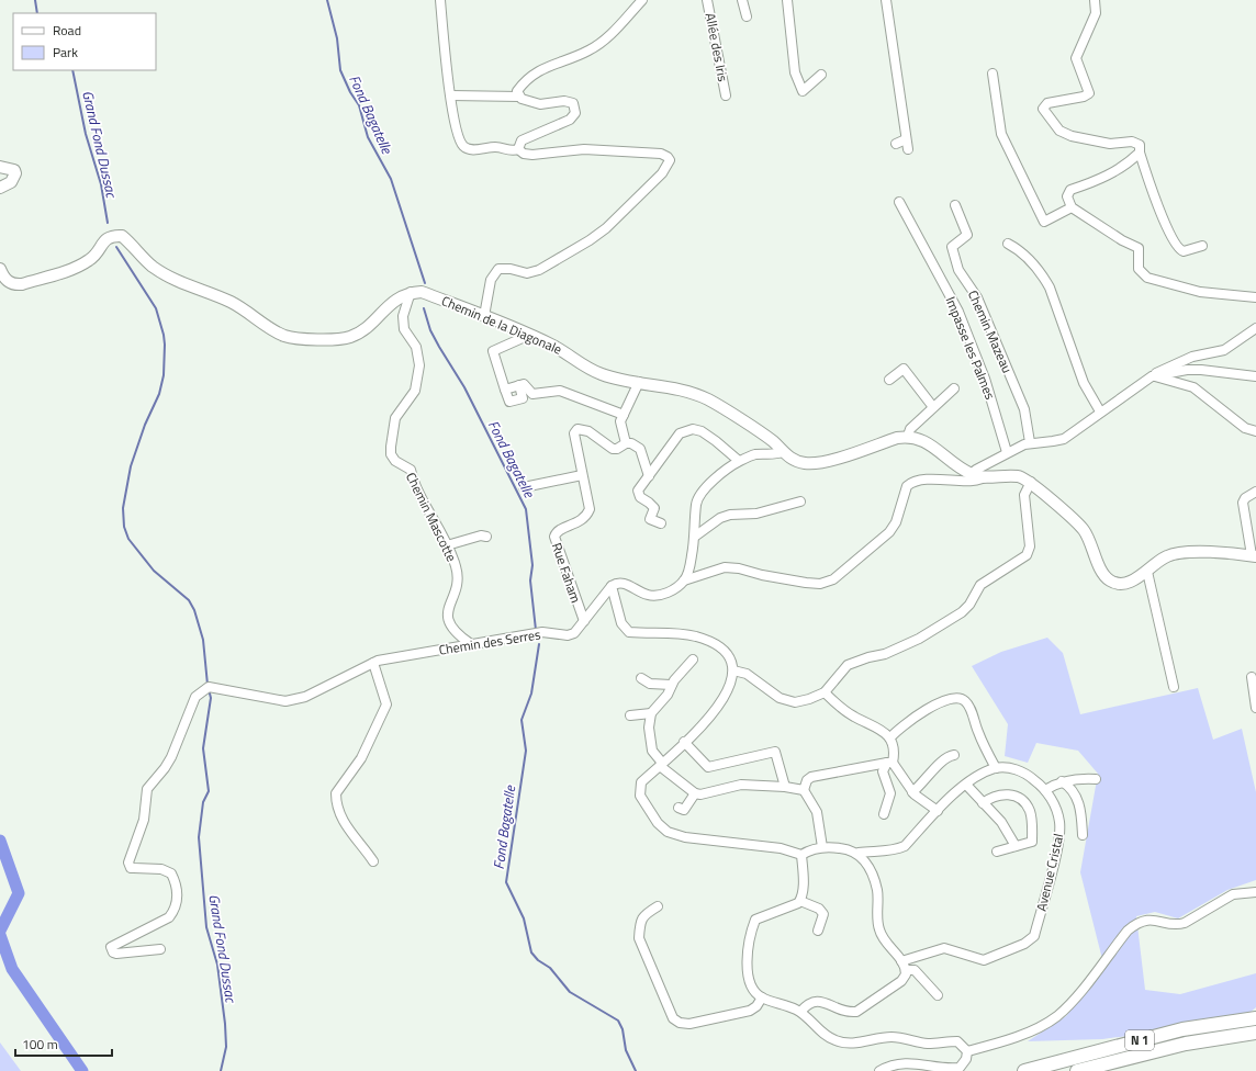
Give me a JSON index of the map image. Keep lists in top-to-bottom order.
{
  "streets": {
    "highway": ["N 1"],
    "main road": ["Chemin de la Diagonale"],
    "street": [
      "Allée des Iris",
      "Chemin Mazeau",
      "Impasse les Palmes",
      "Chemin Mascotte",
      "Rue Faham",
      "Chemin des Serres",
      "Avenue Cristal"
    ]
  },
  "crossings": [
    ["Chemin de la Diagonale", "Chemin Mascotte"],
    ["Chemin Mascotte", "Chemin des Serres"],
    ["Rue Faham", "Chemin des Serres"]
  ],
  "water": ["Fond Bagatelle", "Grand Fond Dussac"],
  "legend": ["Road", "Park"],
  "scale_bar": "100 m"
}
